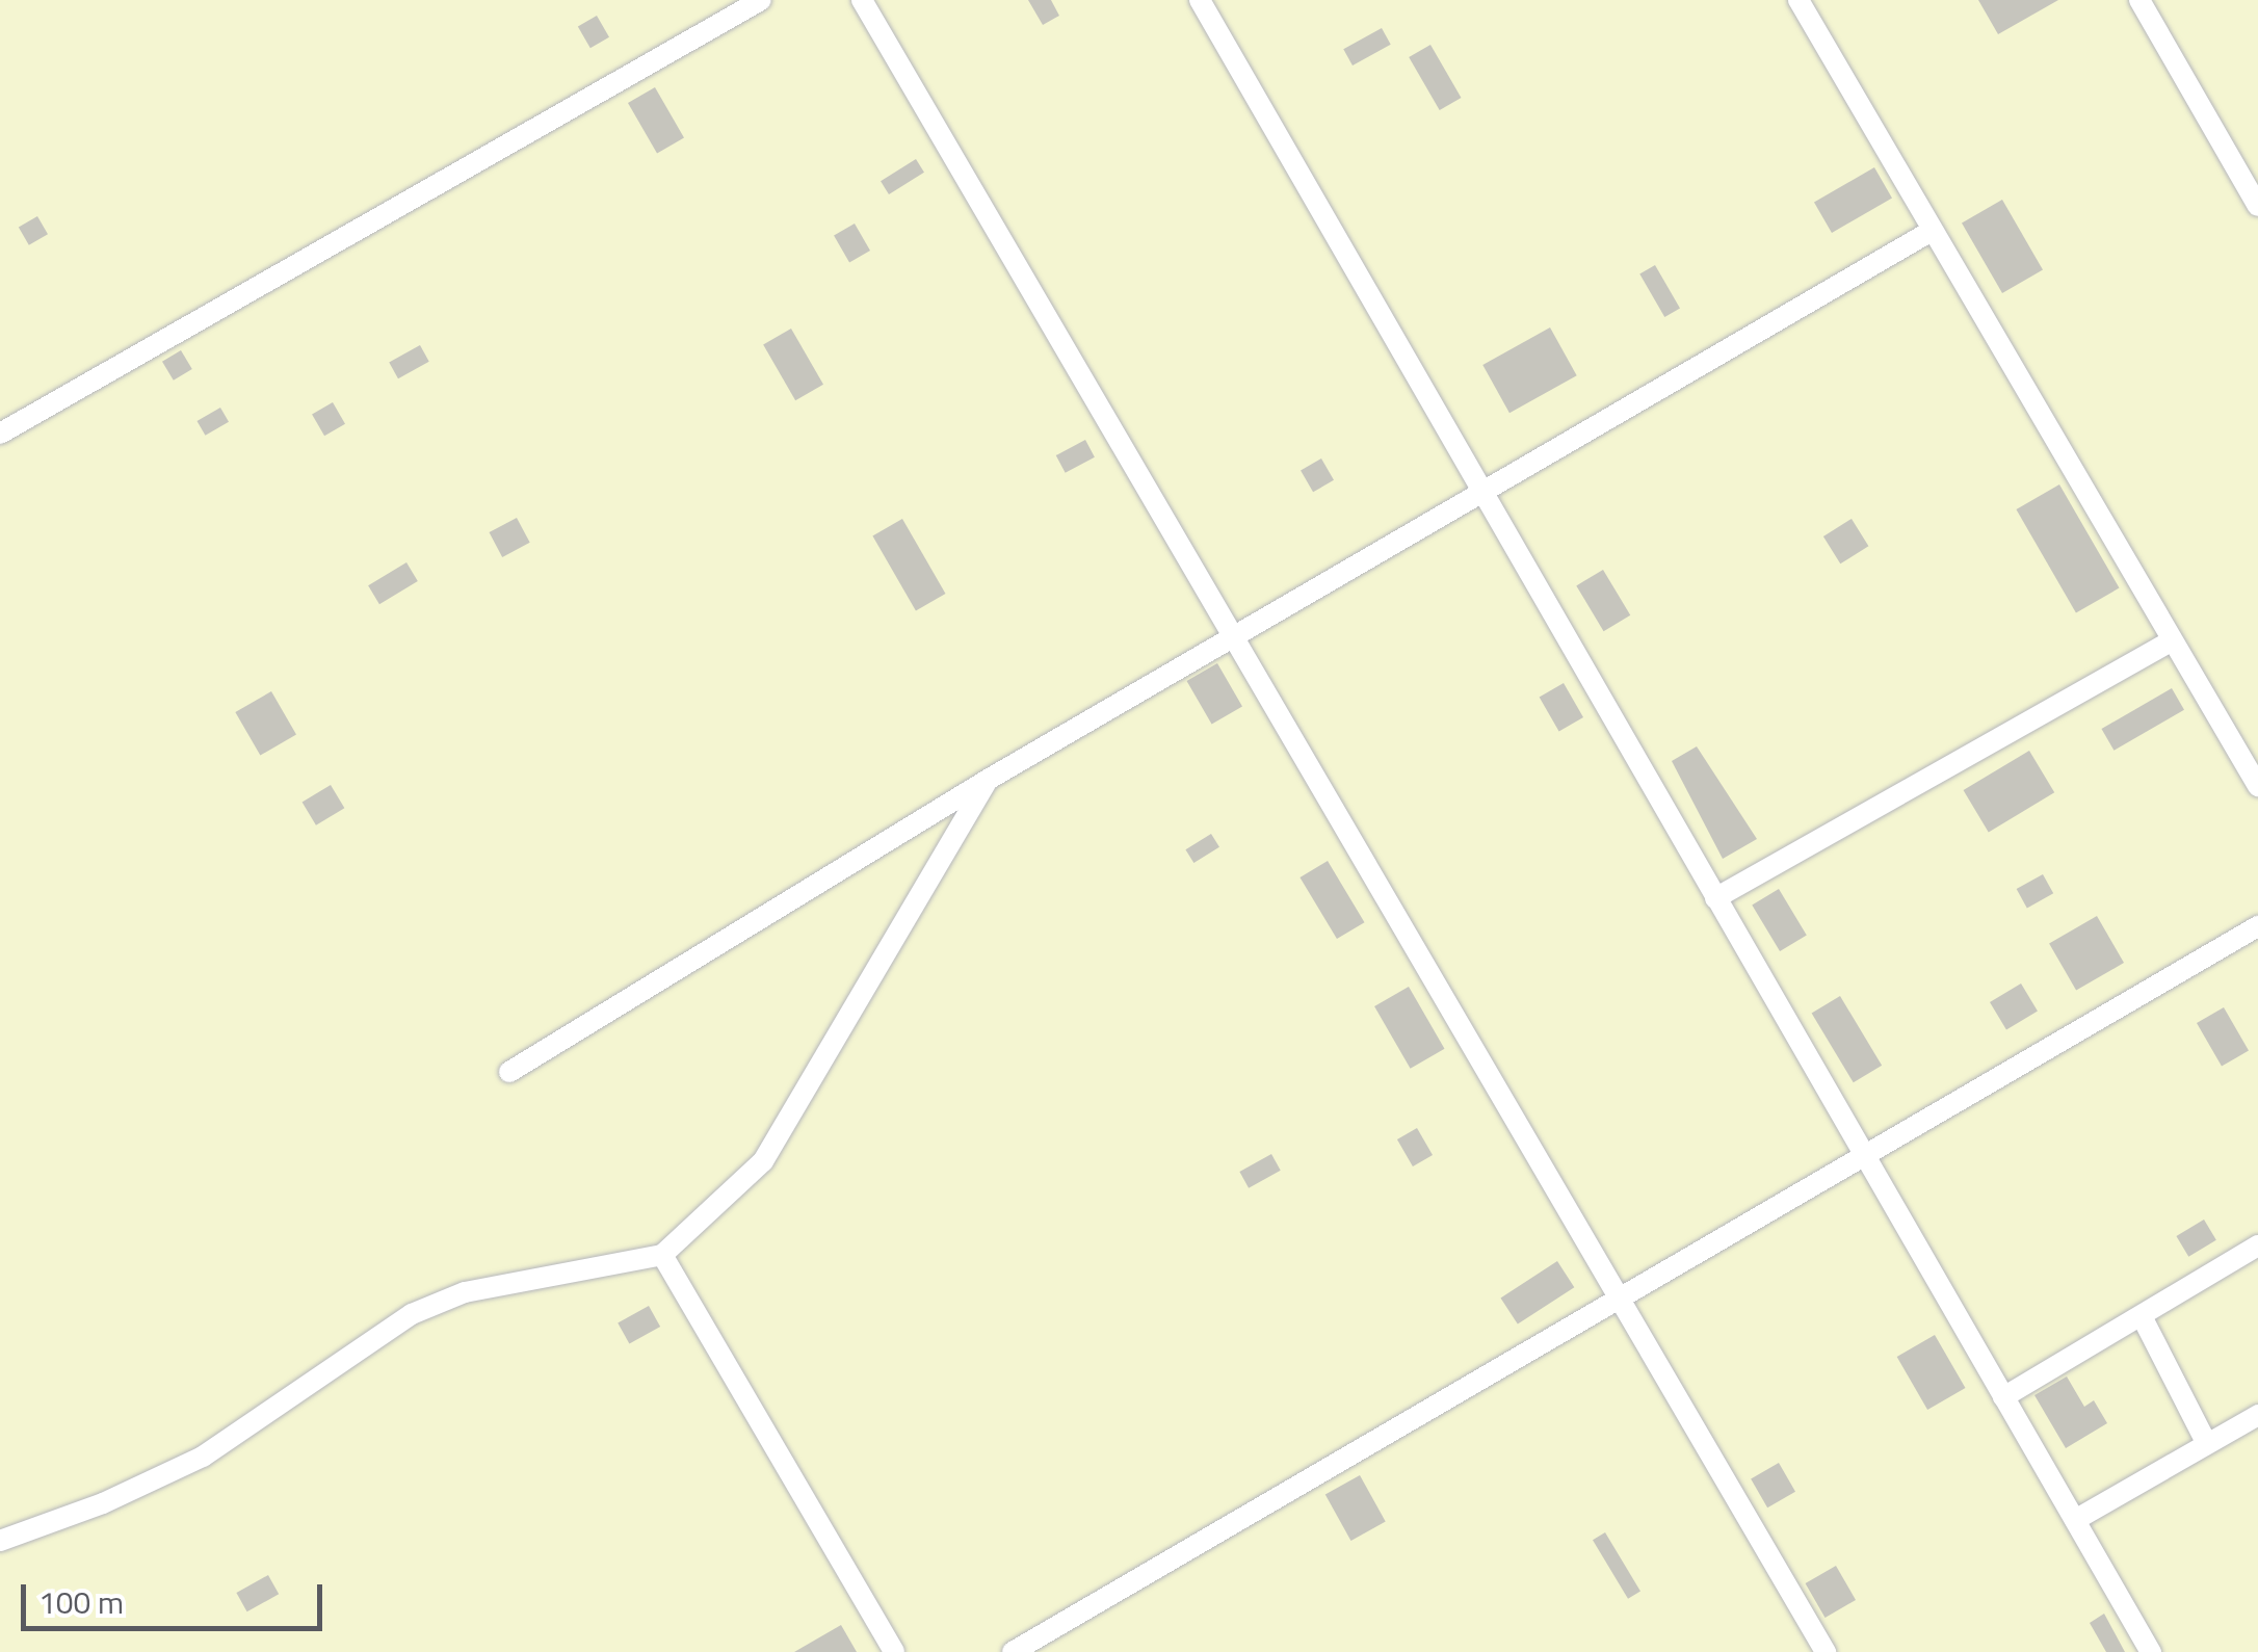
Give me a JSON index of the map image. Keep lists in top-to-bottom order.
{
  "scale_bar": "100 m"
}
